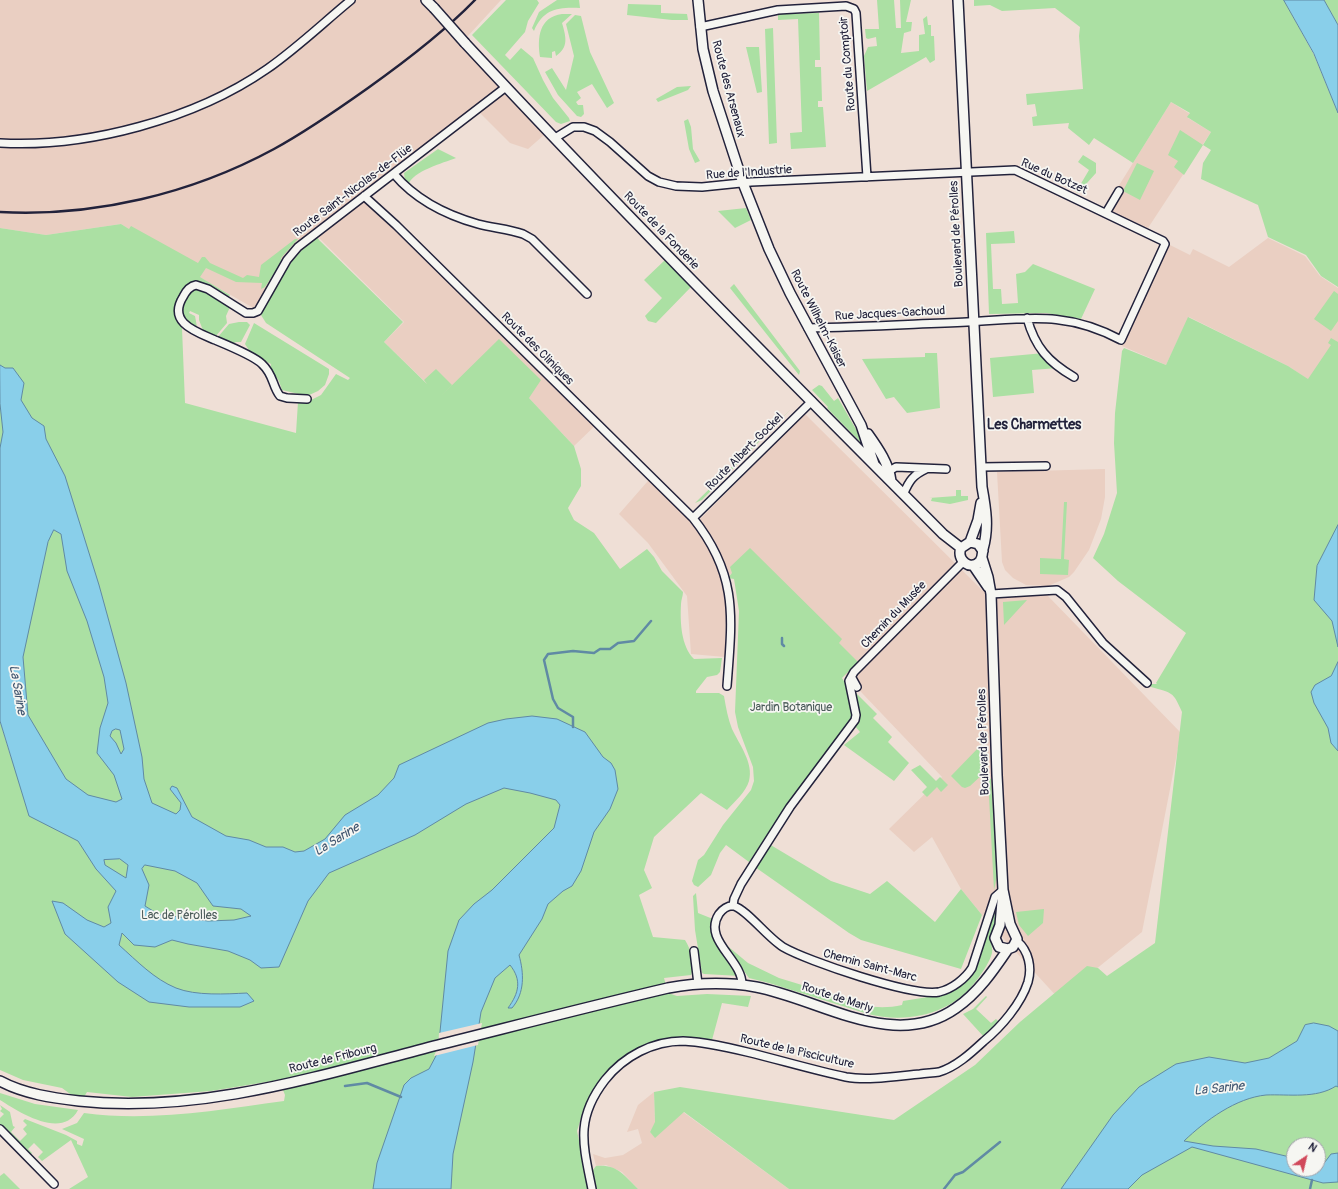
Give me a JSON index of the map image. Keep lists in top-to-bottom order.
{
  "streets": {
    "main road": [
      "Route des Arsenaux",
      "Route de la Fonderie",
      "Boulevard de Pérolles",
      "Route Wilhelm-Kaiser",
      "Route de Marly",
      "Route de Fribourg"
    ],
    "street": [
      "Route du Comptoir",
      "Rue de l'Industrie",
      "Rue du Botzet",
      "Route Saint-Nicolas-de-Flüe",
      "Rue Jacques-Gachoud",
      "Route des Cliniques",
      "Route Albert-Gockel",
      "Chemin du Musée",
      "Chemin Saint-Marc",
      "Route de la Pisciculture"
    ]
  },
  "crossings": [
    ["Route du Comptoir", "Route des Arsenaux"],
    ["Route du Comptoir", "Rue de l'Industrie"],
    ["Route des Arsenaux", "Rue de l'Industrie"],
    ["Route des Arsenaux", "Route Wilhelm-Kaiser"],
    ["Rue de l'Industrie", "Rue du Botzet"],
    ["Rue de l'Industrie", "Route de la Fonderie"],
    ["Rue de l'Industrie", "Boulevard de Pérolles"],
    ["Rue de l'Industrie", "Route Wilhelm-Kaiser"],
    ["Rue du Botzet", "Boulevard de Pérolles"],
    ["Rue du Botzet", "Rue Jacques-Gachoud"],
    ["Route Saint-Nicolas-de-Flüe", "Route de la Fonderie"],
    ["Route Saint-Nicolas-de-Flüe", "Route des Cliniques"],
    ["Route de la Fonderie", "Route Wilhelm-Kaiser"],
    ["Route de la Fonderie", "Route Albert-Gockel"],
    ["Boulevard de Pérolles", "Rue Jacques-Gachoud"],
    ["Boulevard de Pérolles", "Chemin du Musée"],
    ["Boulevard de Pérolles", "Chemin Saint-Marc"],
    ["Rue Jacques-Gachoud", "Route Wilhelm-Kaiser"],
    ["Route des Cliniques", "Route Albert-Gockel"],
    ["Route de Marly", "Route de la Pisciculture"],
    ["Route de Marly", "Route de Fribourg"]
  ],
  "districts": ["Les Charmettes"],
  "water": ["La Sarine"],
  "parks": ["Jardin Botanique", "Lac de Pérolles"],
  "north": "top right"
}
